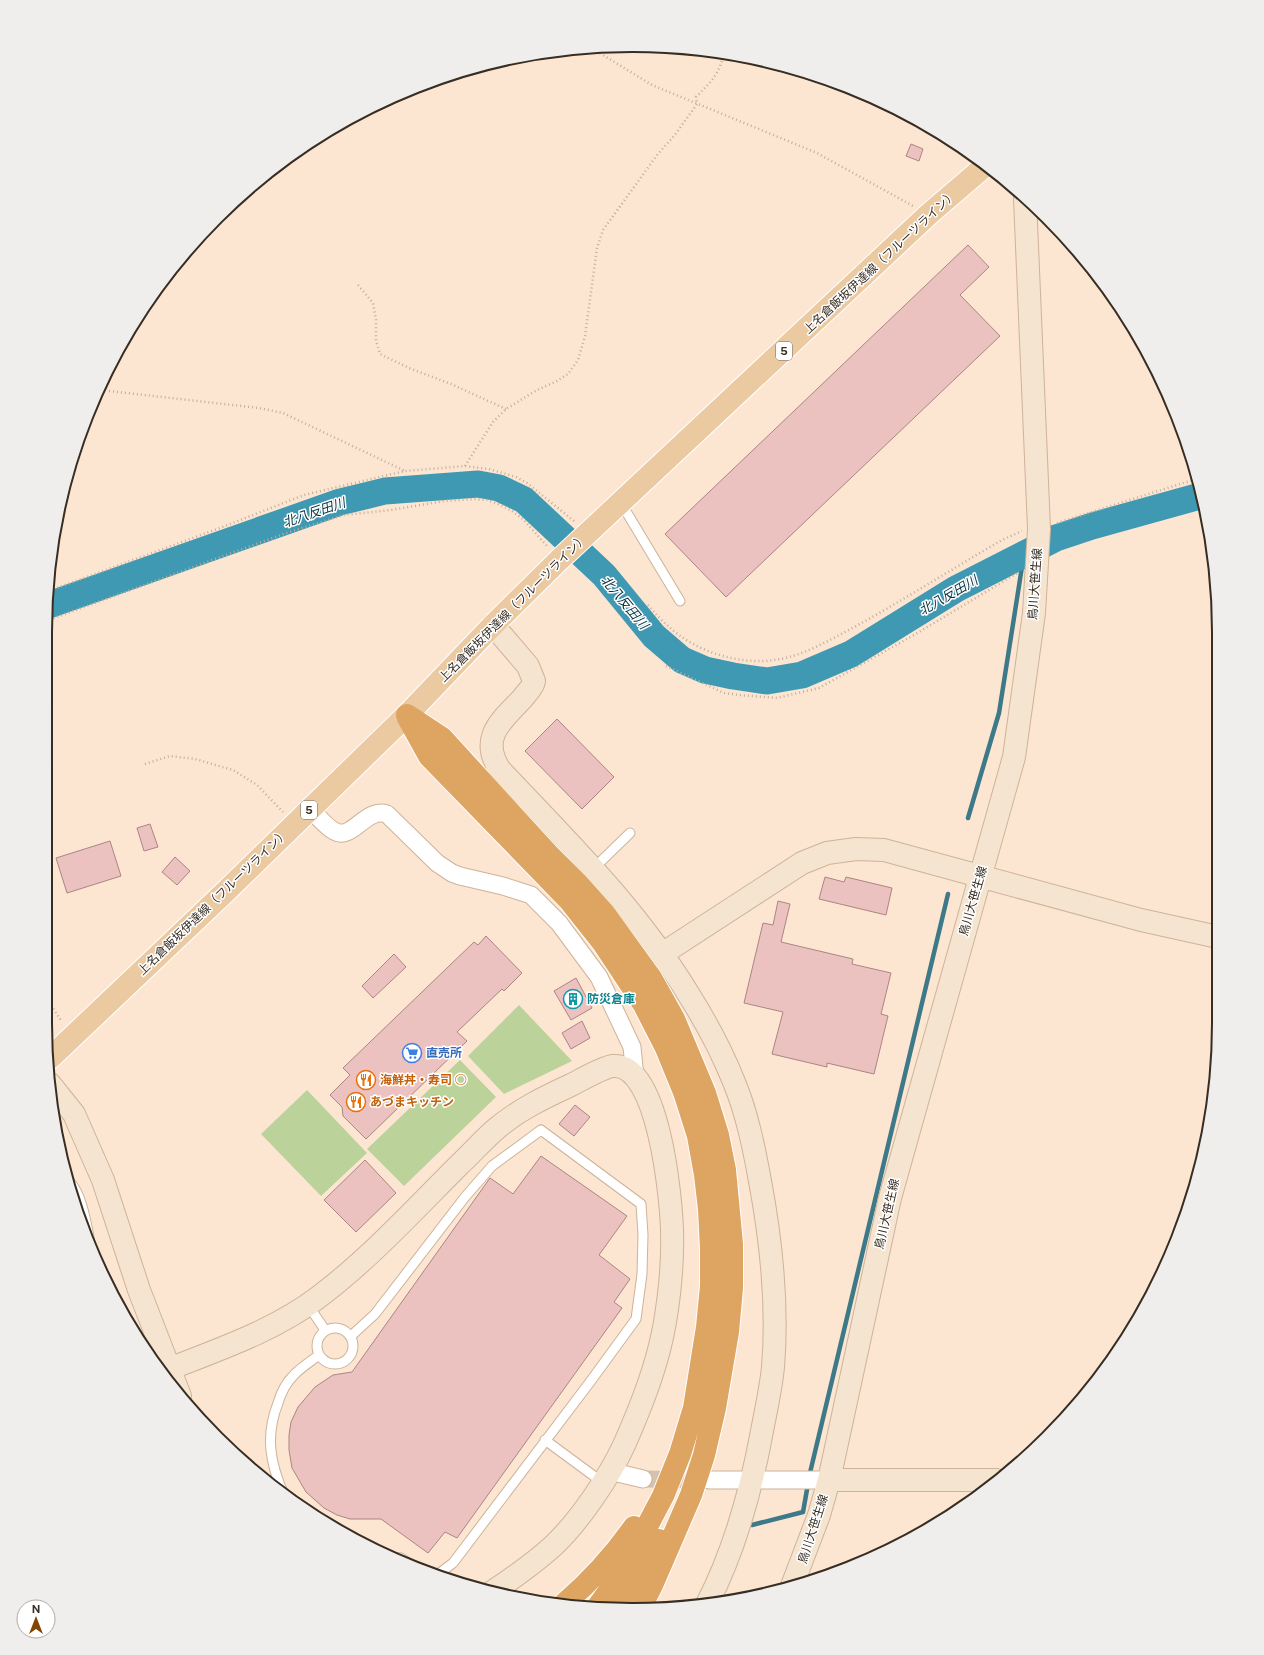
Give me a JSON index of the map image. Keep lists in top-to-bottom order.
{
  "streets": {
    "main road": ["上名倉飯坂伊達線（フルーツライン）", "5"],
    "street": ["鳥川大笹生線"]
  },
  "water": ["北八反田川"],
  "places": {
    "building": ["防災倉庫"],
    "supermarket": ["直売所"],
    "restaurant": ["海鮮丼・寿司 ○", "あづまキッチン"]
  },
  "north": "top"
}
